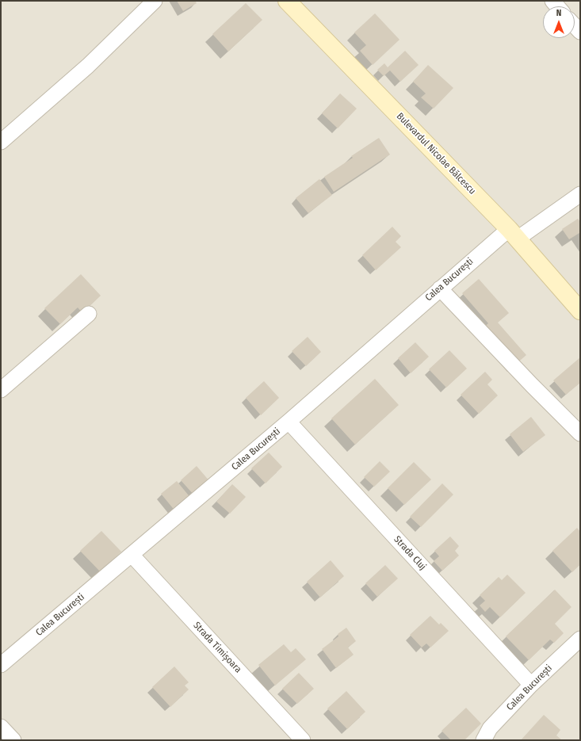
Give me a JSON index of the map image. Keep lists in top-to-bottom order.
{
  "streets": {
    "main road": ["Bulevardul Nicolae Bălcescu"],
    "street": ["Calea București", "Strada Cluj", "Strada Timișoara"]
  },
  "crossings": [
    ["Bulevardul Nicolae Bălcescu", "Calea București"],
    ["Calea București", "Strada Cluj"],
    ["Calea București", "Strada Timișoara"]
  ],
  "north": "top"
}
